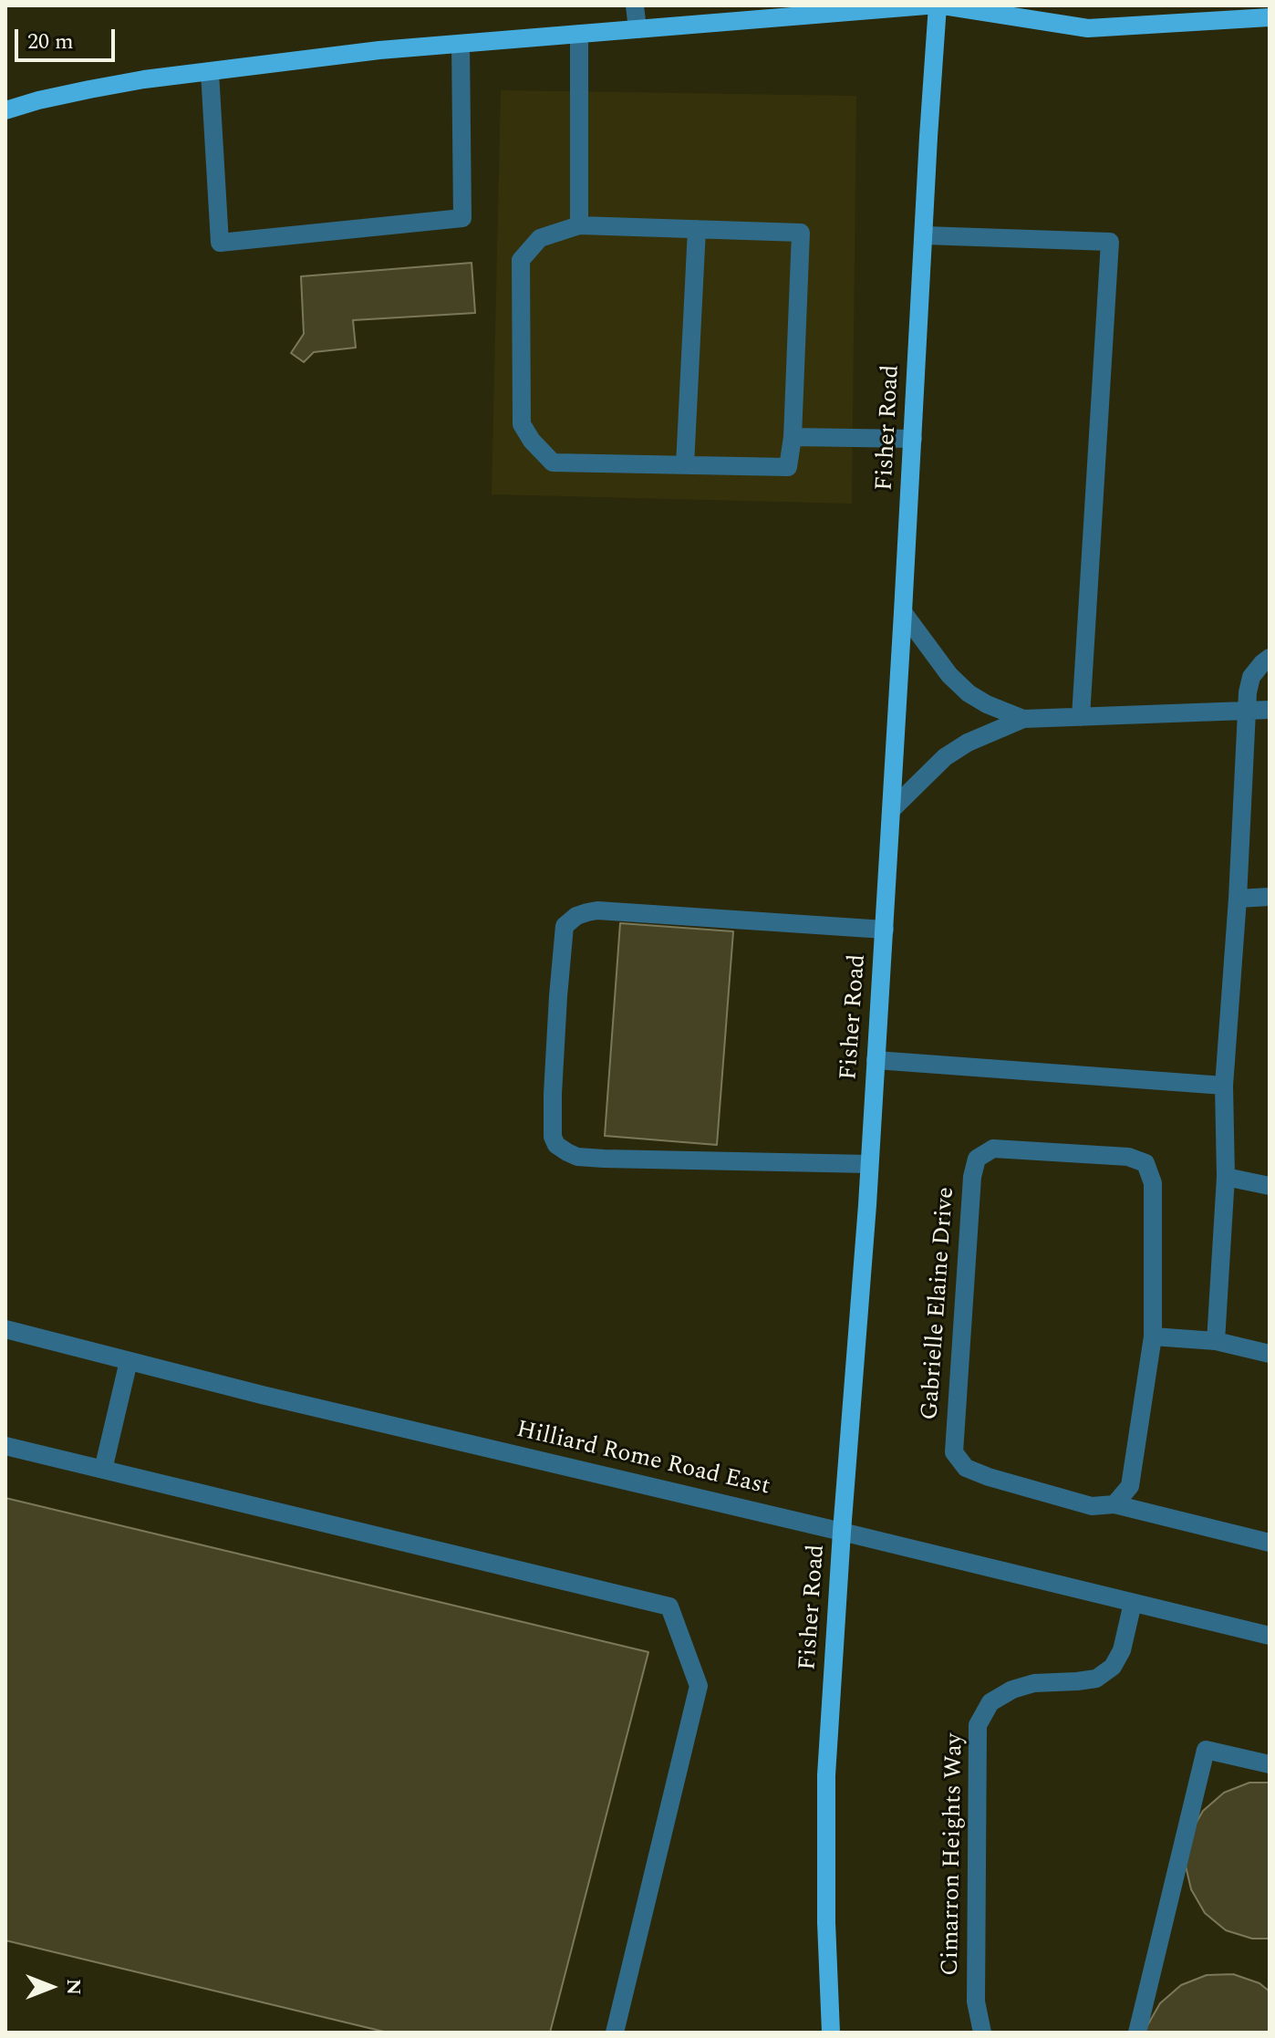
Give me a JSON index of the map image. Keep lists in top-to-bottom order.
{
  "streets": {
    "main road": ["Fisher Road"],
    "street": ["Gabrielle Elaine Drive", "Hilliard Rome Road East", "Cimarron Heights Way"]
  },
  "crossings": [
    ["Fisher Road", "Hilliard Rome Road East"],
    ["Hilliard Rome Road East", "Cimarron Heights Way"]
  ],
  "scale_bar": "20 m",
  "north": "right"
}
